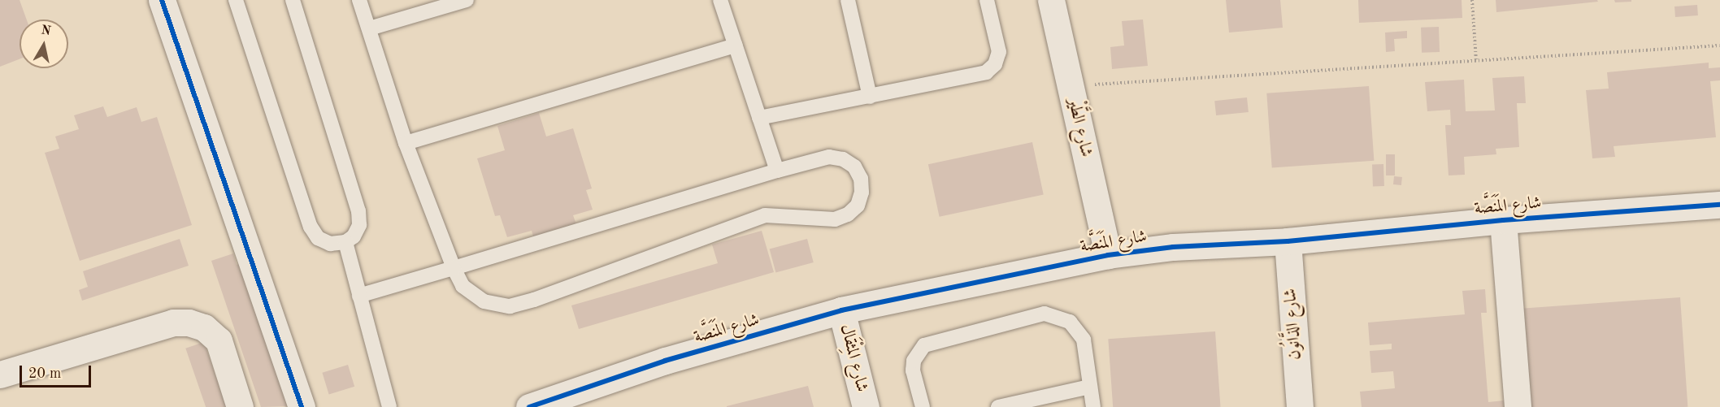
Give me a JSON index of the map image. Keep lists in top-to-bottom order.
{
  "streets": {
    "street": [
      "شارع الطَّيْر",
      "شارع المَنَصَّة",
      "شارع الذَّانُون",
      "شارع المِثْقَال"
    ]
  },
  "crossings": [
    ["شارع الطَّيْر", "شارع المَنَصَّة"],
    ["شارع المَنَصَّة", "شارع الذَّانُون"],
    ["شارع المَنَصَّة", "شارع المِثْقَال"]
  ],
  "scale_bar": "20 m",
  "north": "top"
}
